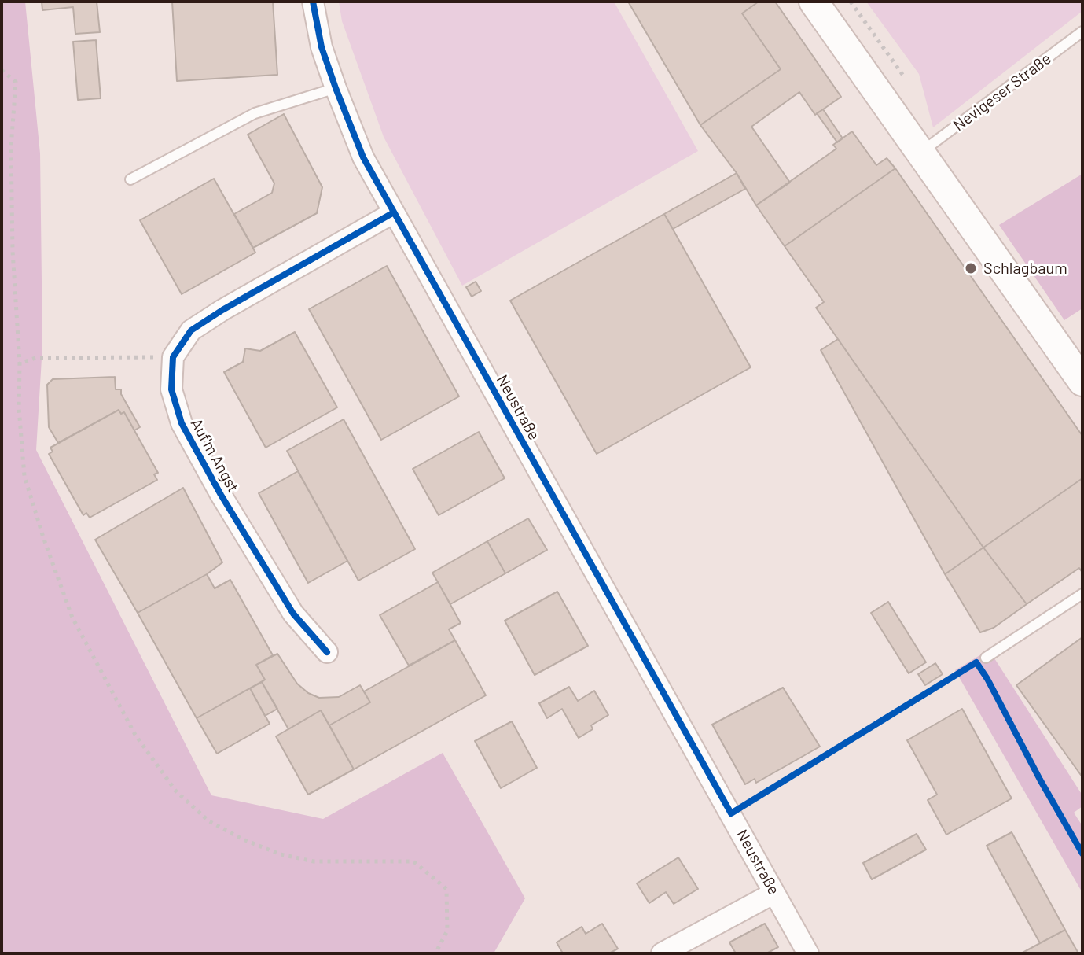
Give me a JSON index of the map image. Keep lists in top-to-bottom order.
{
  "streets": {
    "street": ["Neustraße", "Auf'm Angst"],
    "lane": ["Nevigeser Straße"]
  },
  "places": ["Schlagbaum"]
}
